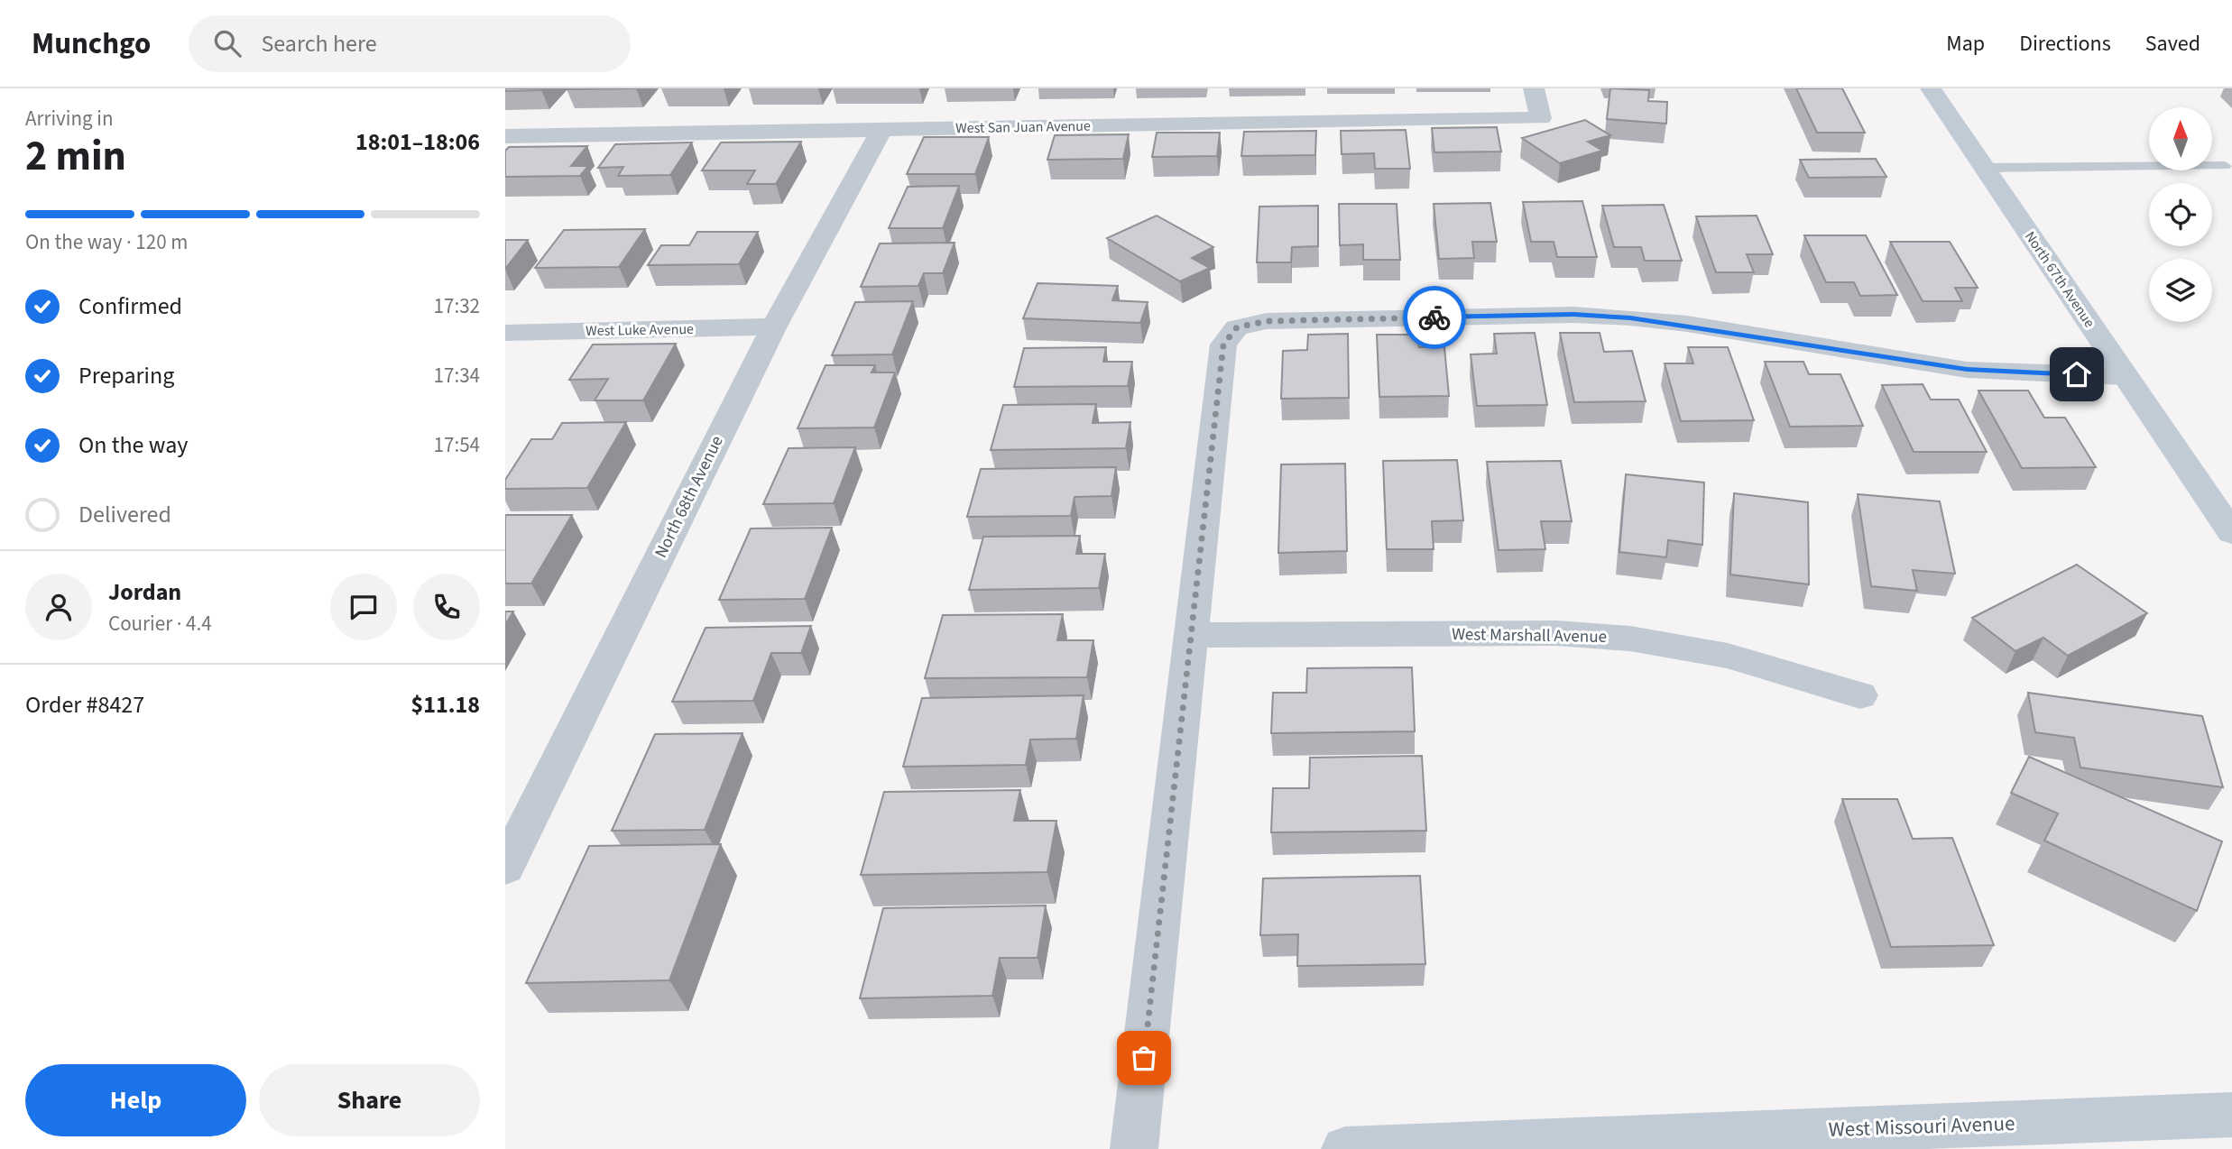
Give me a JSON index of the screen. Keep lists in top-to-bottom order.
{
  "streets": {
    "main road": ["North 67th Avenue", "West Missouri Avenue"],
    "street": [
      "West San Juan Avenue",
      "West Luke Avenue",
      "North 68th Avenue",
      "West Marshall Avenue"
    ]
  },
  "crossings": [
    ["West San Juan Avenue", "North 68th Avenue"],
    ["West Luke Avenue", "North 68th Avenue"]
  ],
  "north": "top",
  "page": {
    "header": "Munchgo",
    "search": "Search here",
    "nav": ["Map", "Directions", "Saved"],
    "heading": ["2 min", "Arriving in", "18:01–18:06"],
    "panel": [
      "Jordan",
      "Courier · 4.4",
      "Order #8427",
      "$11.18"
    ],
    "bar": "On the way · 120 m",
    "list": [
      ["Confirmed", "17:32"],
      ["Preparing", "17:34"],
      ["On the way", "17:54"],
      "Delivered"
    ],
    "buttons": ["Help", "Share"]
  }
}
